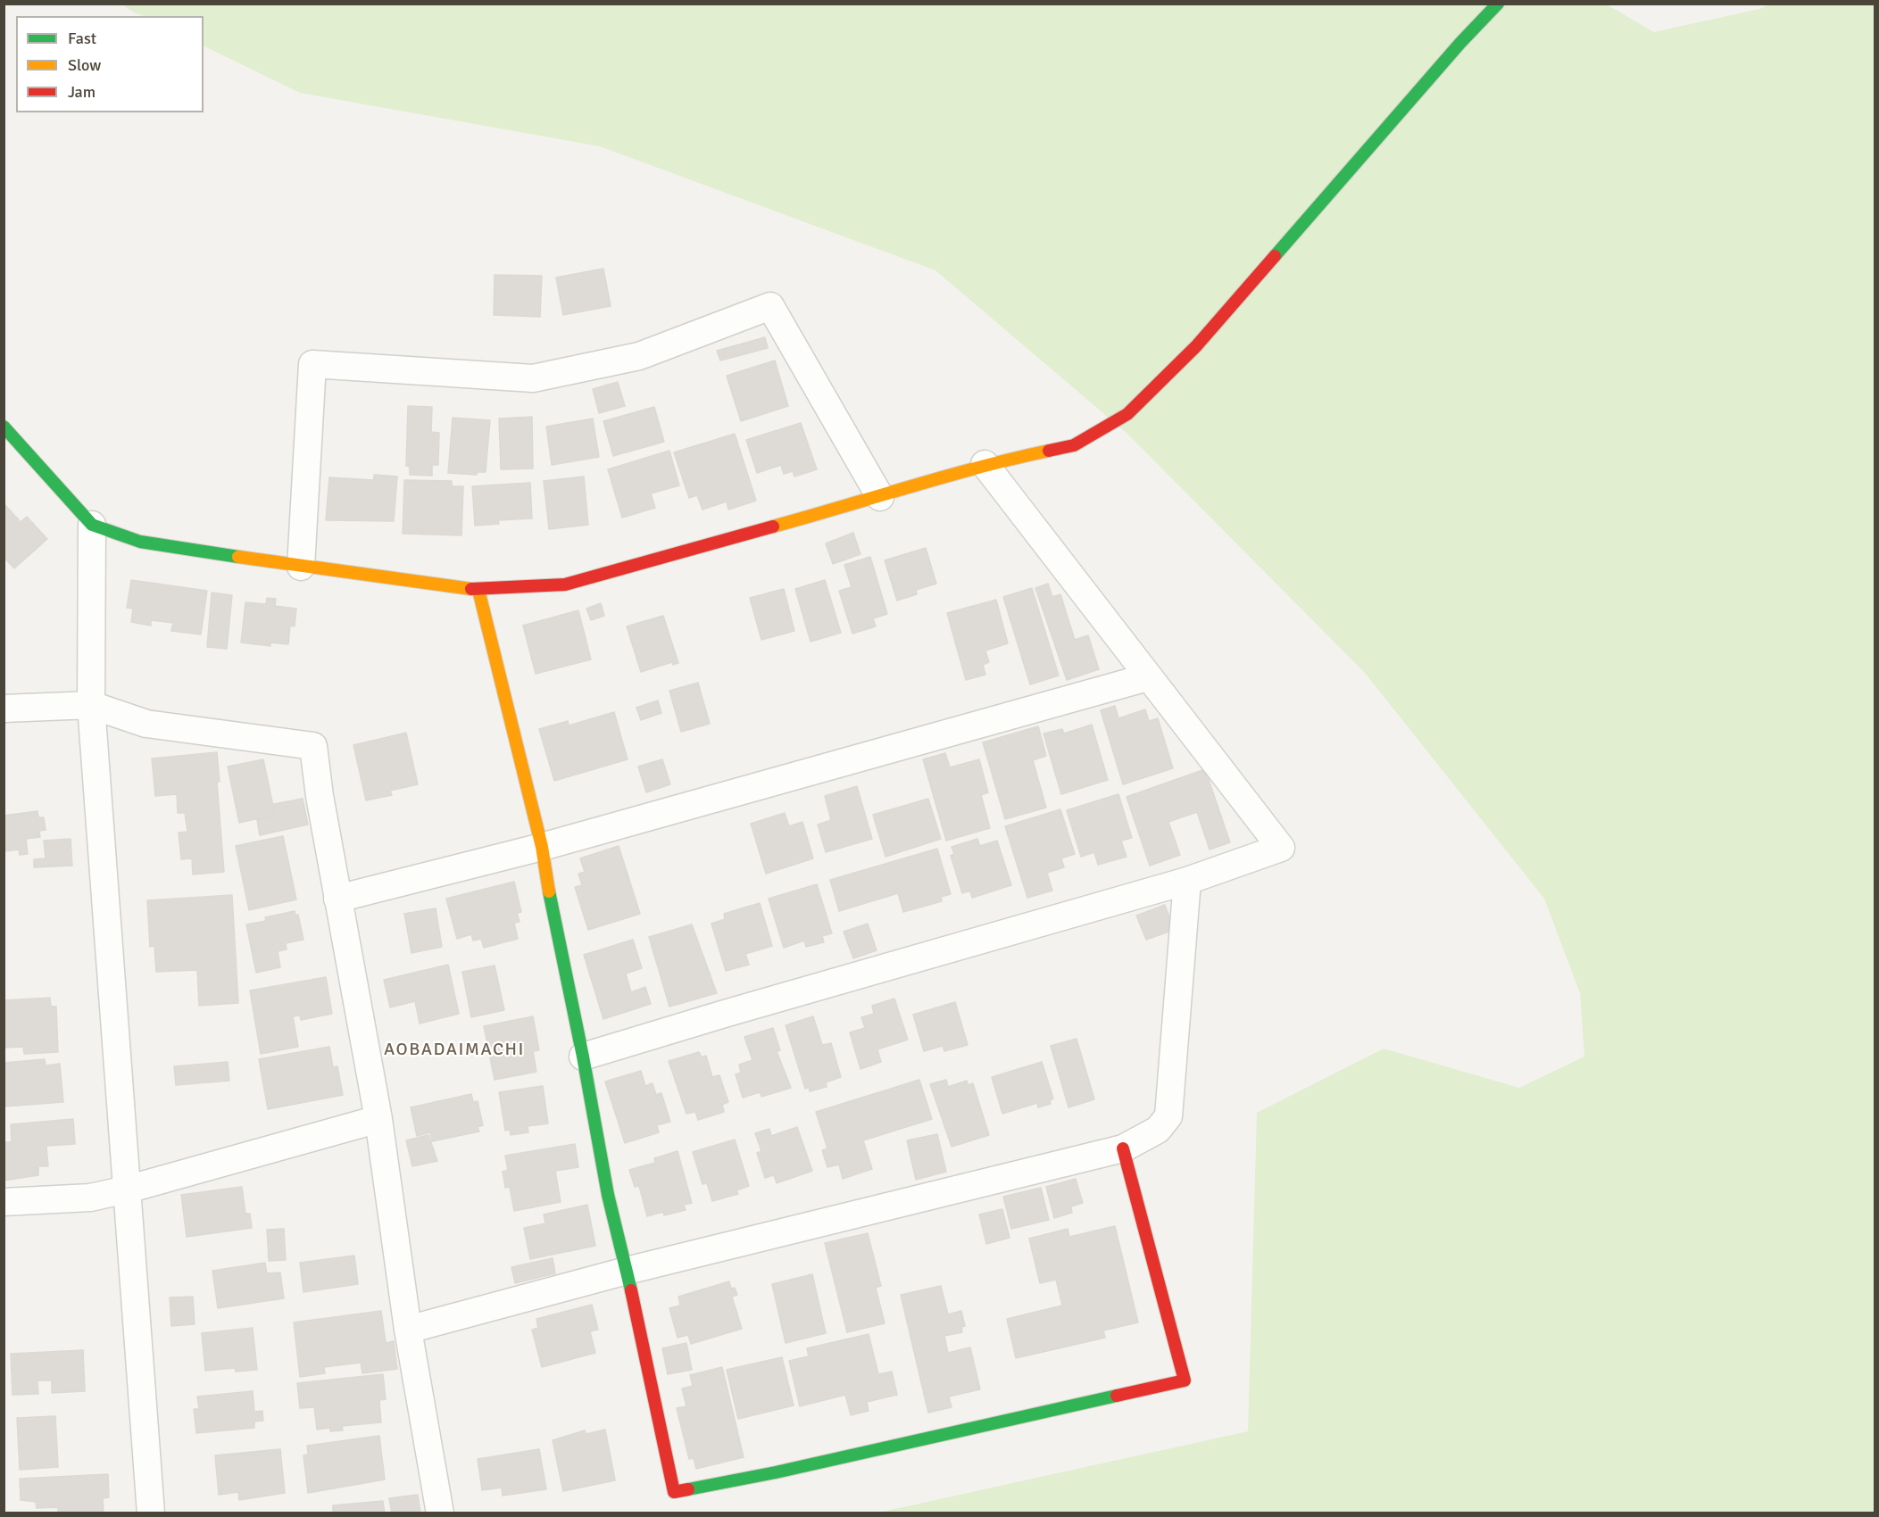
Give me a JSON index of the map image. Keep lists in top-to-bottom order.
{
  "districts": ["AOBADAIMACHI"],
  "legend": ["Fast", "Slow", "Jam"]
}
